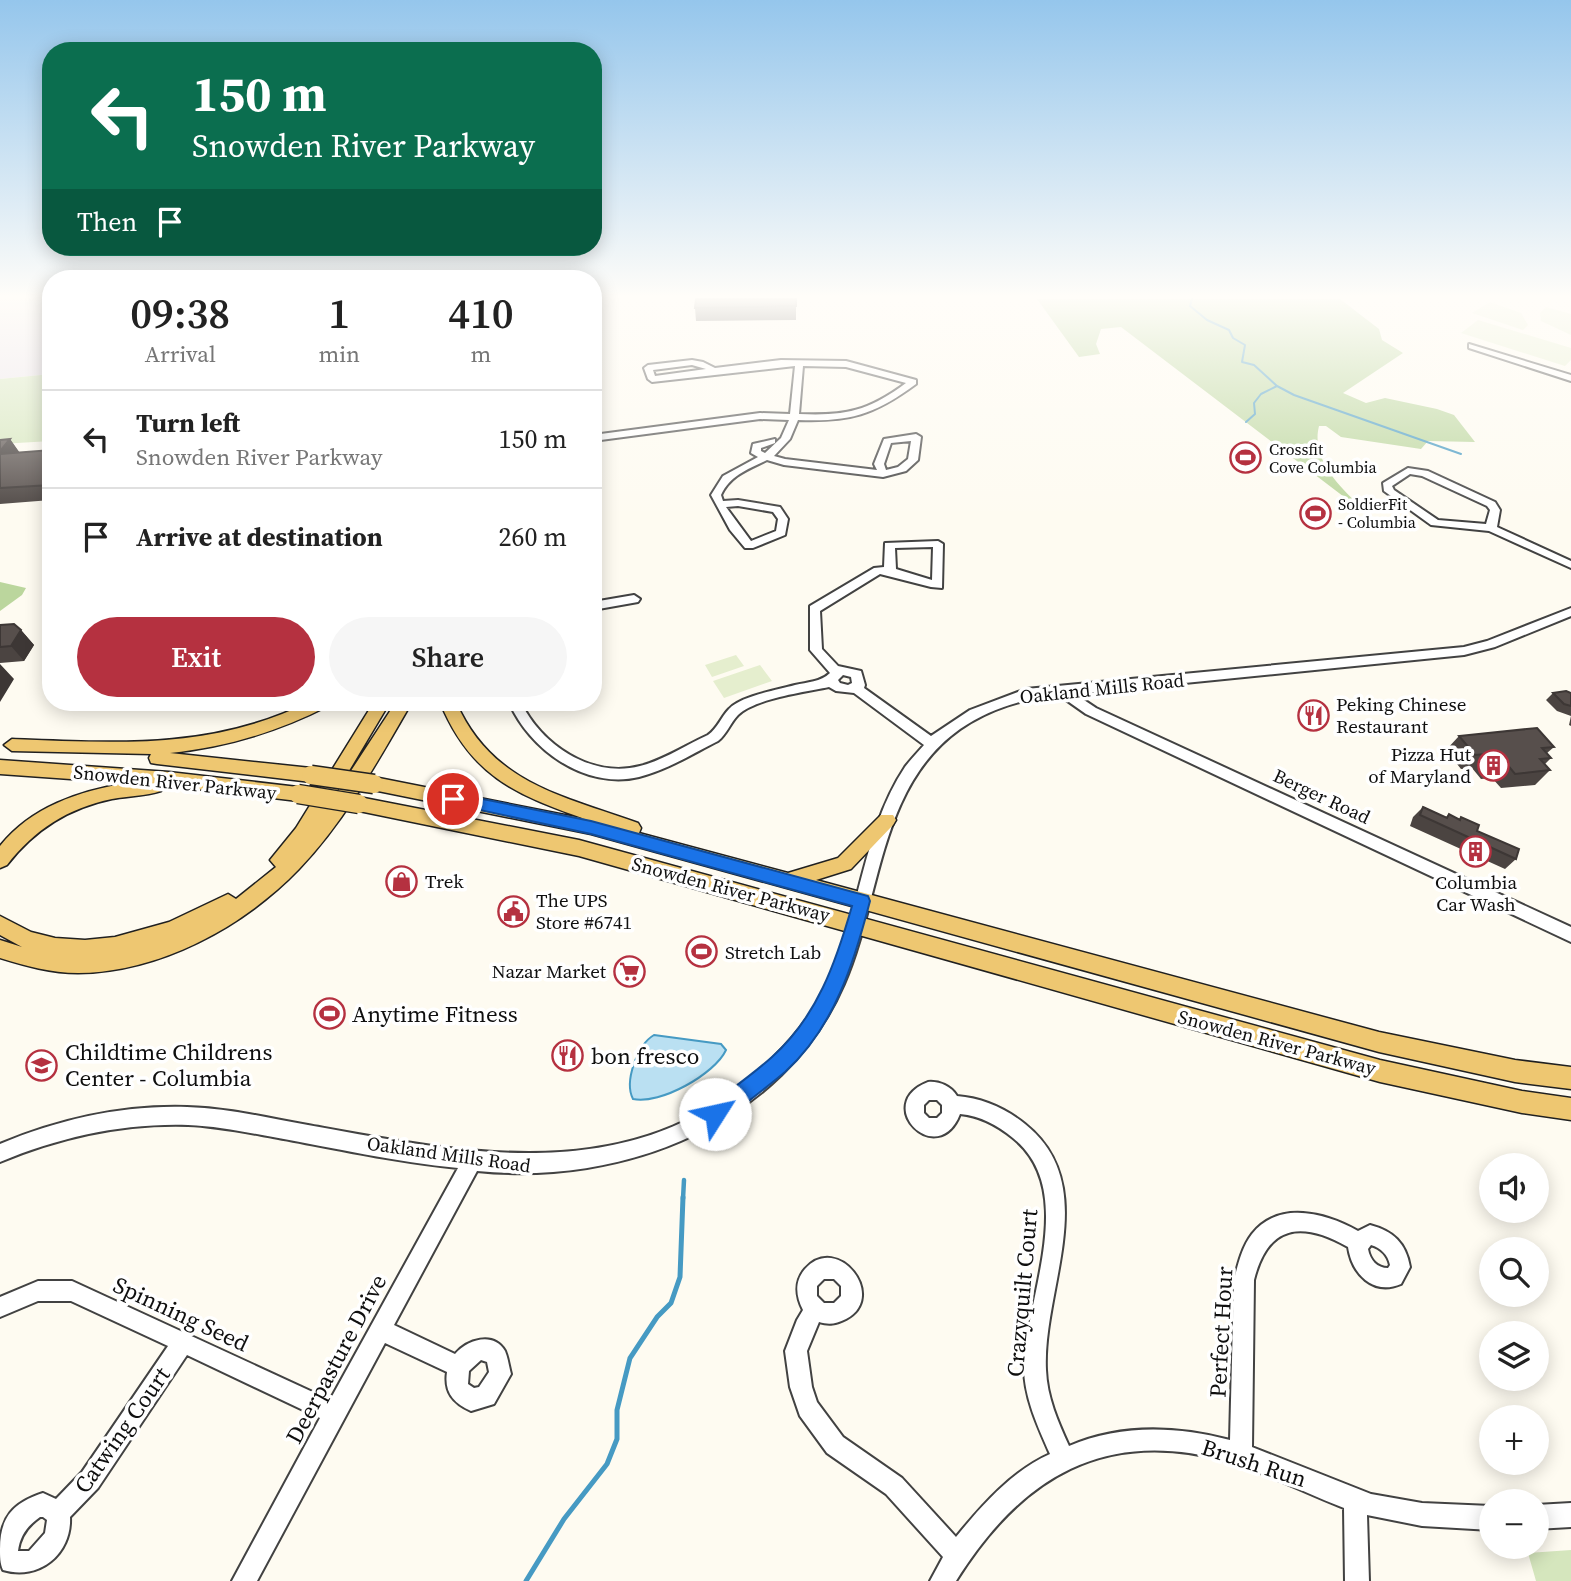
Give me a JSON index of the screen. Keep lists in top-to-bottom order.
{
  "streets": {
    "main road": ["Snowden River Parkway"],
    "street": [
      "Oakland Mills Road",
      "Berger Road",
      "Crazyquilt Court",
      "Spinning Seed",
      "Perfect Hour",
      "Deerpasture Drive",
      "Catwing Court",
      "Brush Run"
    ]
  },
  "crossings": [
    ["Oakland Mills Road", "Snowden River Parkway"],
    ["Oakland Mills Road", "Berger Road"],
    ["Oakland Mills Road", "Deerpasture Drive"],
    ["Crazyquilt Court", "Brush Run"],
    ["Spinning Seed", "Deerpasture Drive"],
    ["Spinning Seed", "Catwing Court"],
    ["Perfect Hour", "Brush Run"]
  ],
  "places": {
    "sports": [
      "Crossfit Cove Columbia",
      "SoldierFit - Columbia",
      "Stretch Lab",
      "Anytime Fitness"
    ],
    "restaurant": ["Peking Chinese Restaurant", "bon fresco"],
    "building": ["Pizza Hut of Maryland", "Columbia Car Wash"],
    "shop": ["Trek"],
    "public building": ["The UPS Store #6741"],
    "supermarket": ["Nazar Market"],
    "school or university": ["Childtime Childrens Center - Columbia"]
  },
  "page": {
    "turn": ["150 m", "Snowden River Parkway"],
    "then": "Then",
    "eta": [
      "09:38",
      "Arrival",
      "1",
      "min",
      "410",
      "m"
    ],
    "list": [
      {
        "name": "Turn left",
        "note": "Snowden River Parkway",
        "value": "150 m"
      },
      {
        "name": "Arrive at destination",
        "value": "260 m"
      }
    ],
    "buttons": ["Exit", "Share"],
    "map_buttons": ["+", "−"]
  }
}
